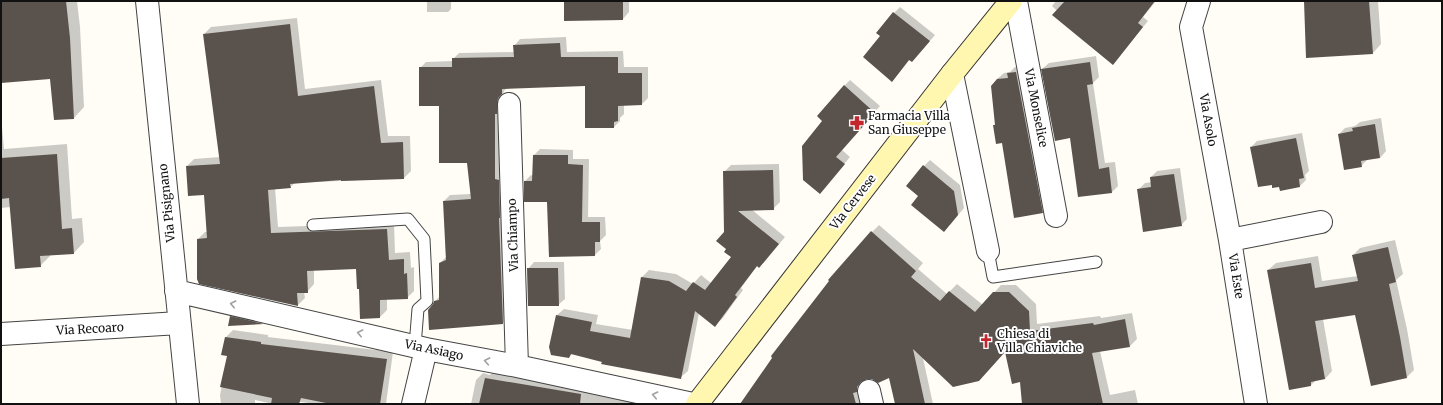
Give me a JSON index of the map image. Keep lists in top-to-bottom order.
{
  "streets": {
    "main road": ["Via Cervese"],
    "street": [
      "Via Monselice",
      "Via Asolo",
      "Via Pisignano",
      "Via Chiampo",
      "Via Este",
      "Via Recoaro",
      "Via Asiago"
    ]
  },
  "crossings": [
    ["Via Asolo", "Via Este"],
    ["Via Pisignano", "Via Recoaro"],
    ["Via Pisignano", "Via Asiago"],
    ["Via Chiampo", "Via Asiago"]
  ],
  "one_way": ["Via Asiago"],
  "places": {
    "pharmacy": ["Farmacia Villa San Giuseppe"],
    "church": ["Chiesa di Villa Chiaviche"]
  }
}
